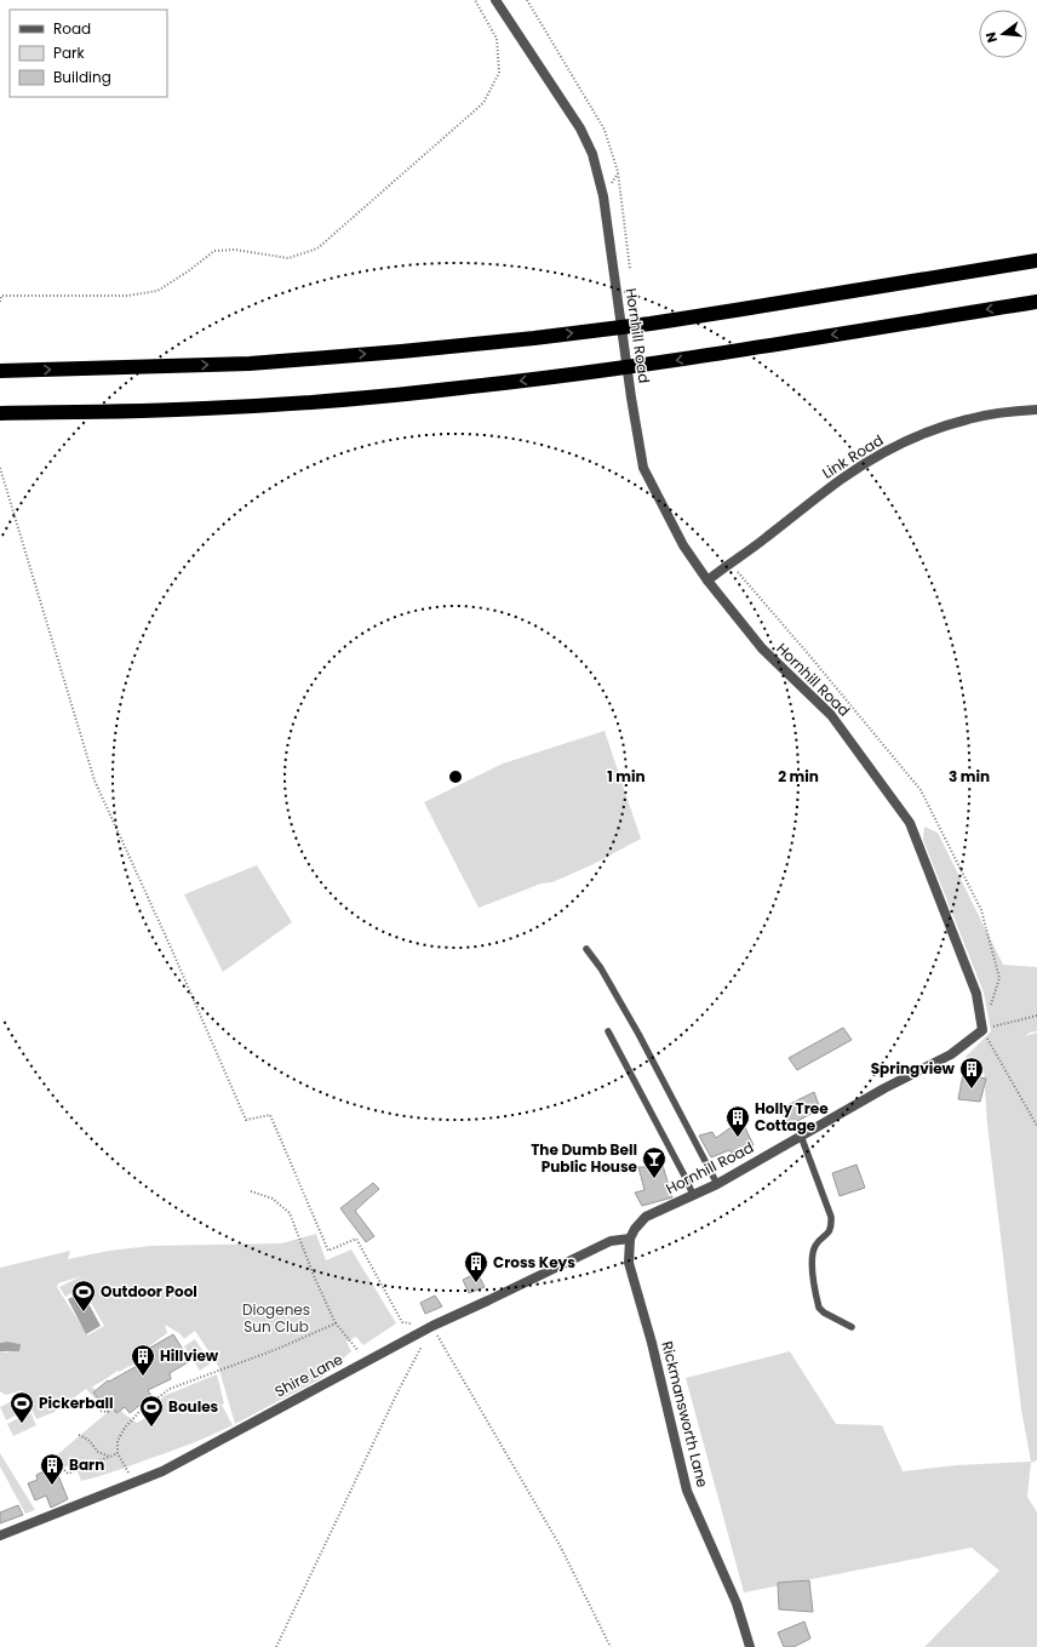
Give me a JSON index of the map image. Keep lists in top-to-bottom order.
{
  "streets": {
    "street": [
      "Hornhill Road",
      "Link Road",
      "Shire Lane",
      "Rickmansworth Lane"
    ]
  },
  "crossings": [
    ["Hornhill Road", "Link Road"],
    ["Hornhill Road", "Shire Lane"],
    ["Hornhill Road", "Rickmansworth Lane"],
    ["Shire Lane", "Rickmansworth Lane"]
  ],
  "parks": ["Diogenes Sun Club"],
  "places": {
    "building": [
      "Springview",
      "Holly Tree Cottage",
      "Cross Keys",
      "Hillview",
      "Barn"
    ],
    "bar": ["The Dumb Bell Public House"],
    "sports": ["Outdoor Pool", "Pickerball", "Boules"]
  },
  "legend": ["Road", "Park", "Building"],
  "north": "left",
  "rings": ["1 min", "2 min", "3 min"]
}
